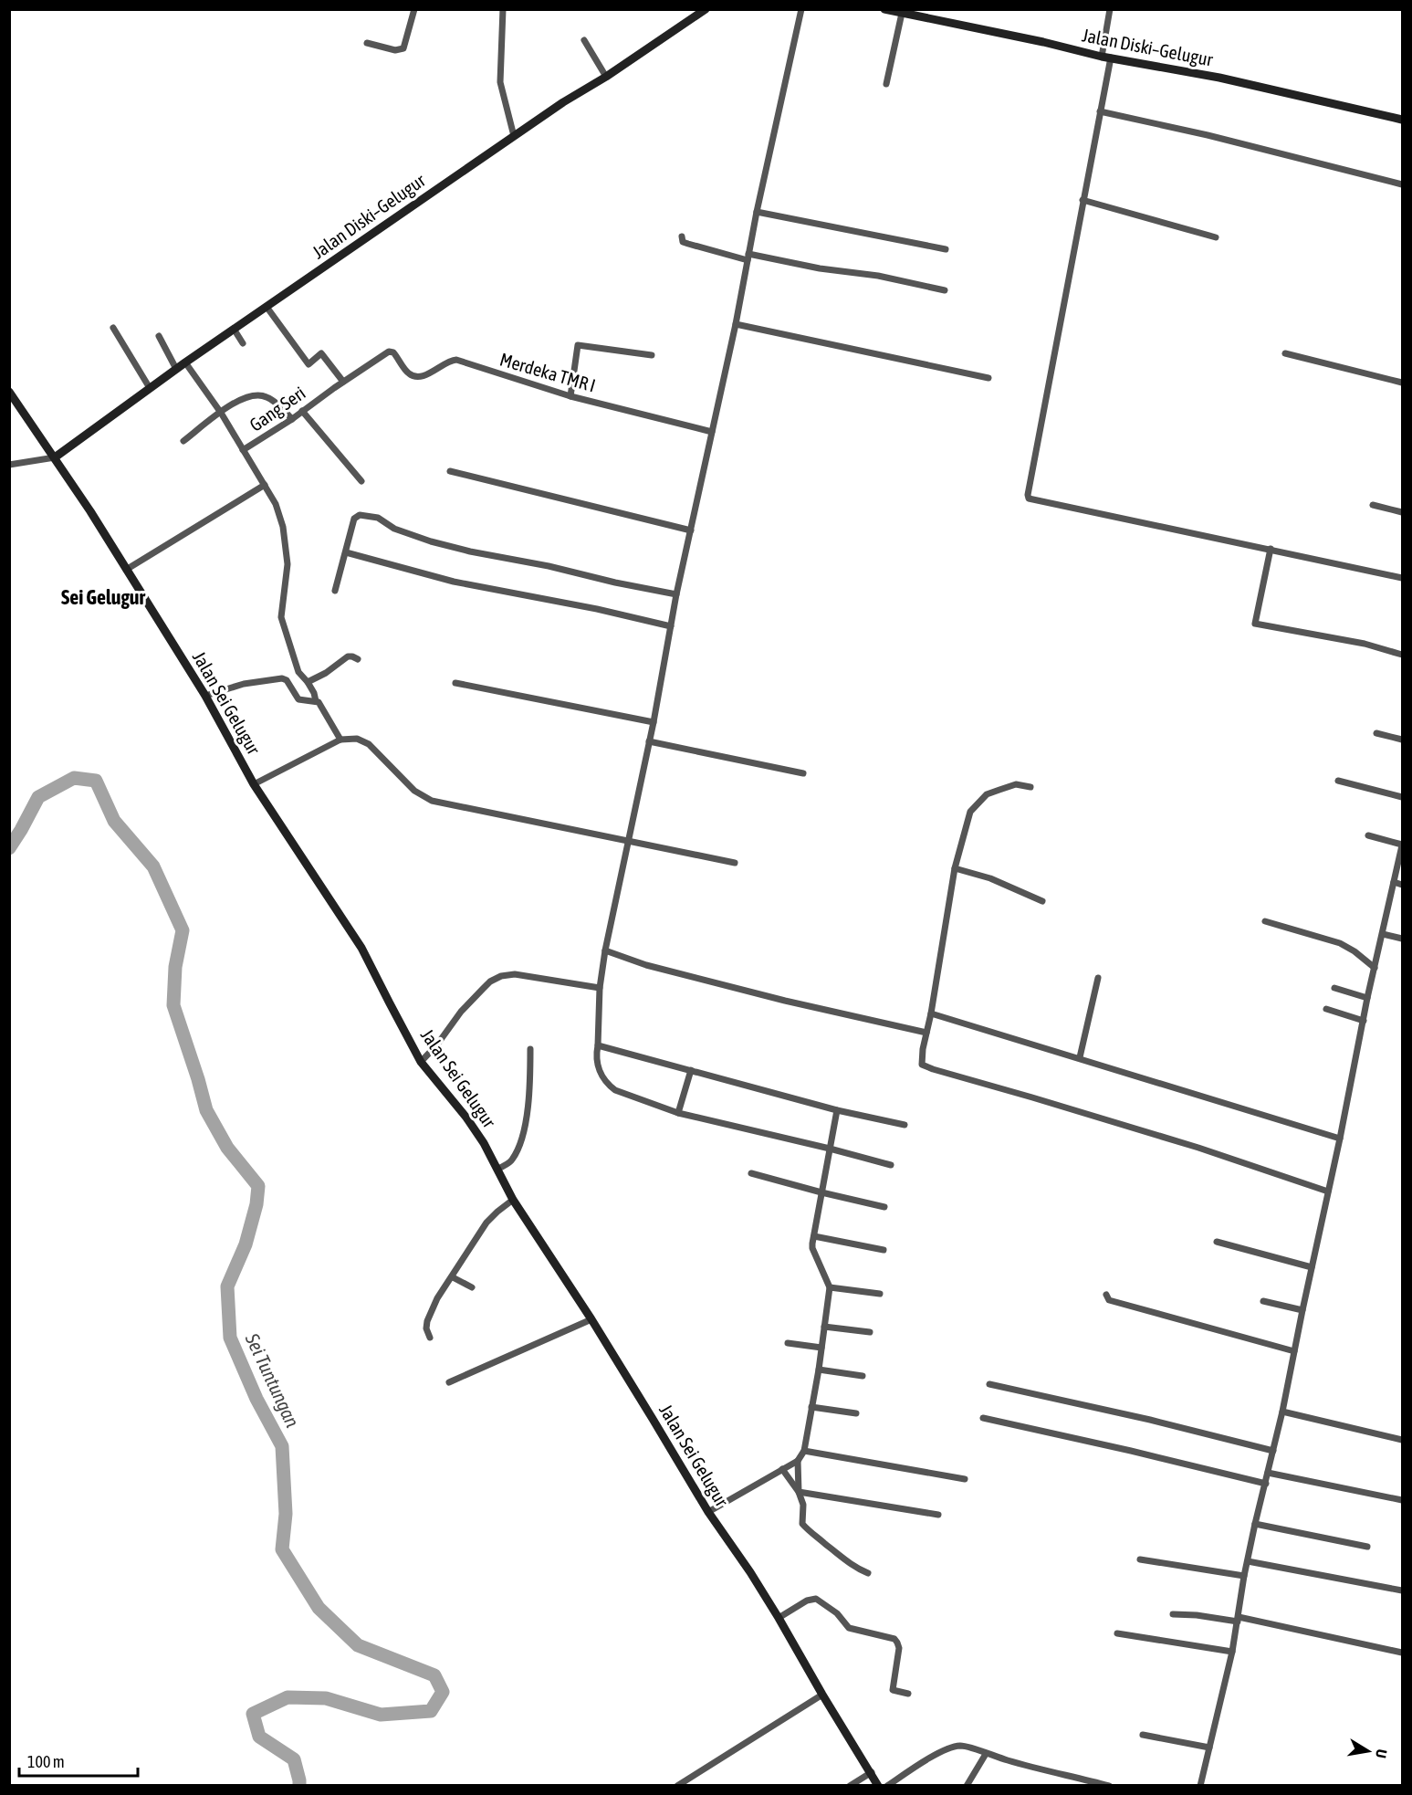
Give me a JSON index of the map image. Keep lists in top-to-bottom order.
{
  "streets": {
    "main road": ["Jalan Diski–Gelugur", "Jalan Sei Gelugur"],
    "street": ["Merdeka TMR I", "Gang Seri"]
  },
  "crossings": [
    ["Jalan Diski–Gelugur", "Gang Seri"],
    ["Jalan Diski–Gelugur", "Jalan Sei Gelugur"],
    ["Merdeka TMR I", "Gang Seri"]
  ],
  "districts": ["Sei Gelugur"],
  "water": ["Sei Tuntungan"],
  "scale_bar": "100 m",
  "north": "right"
}
